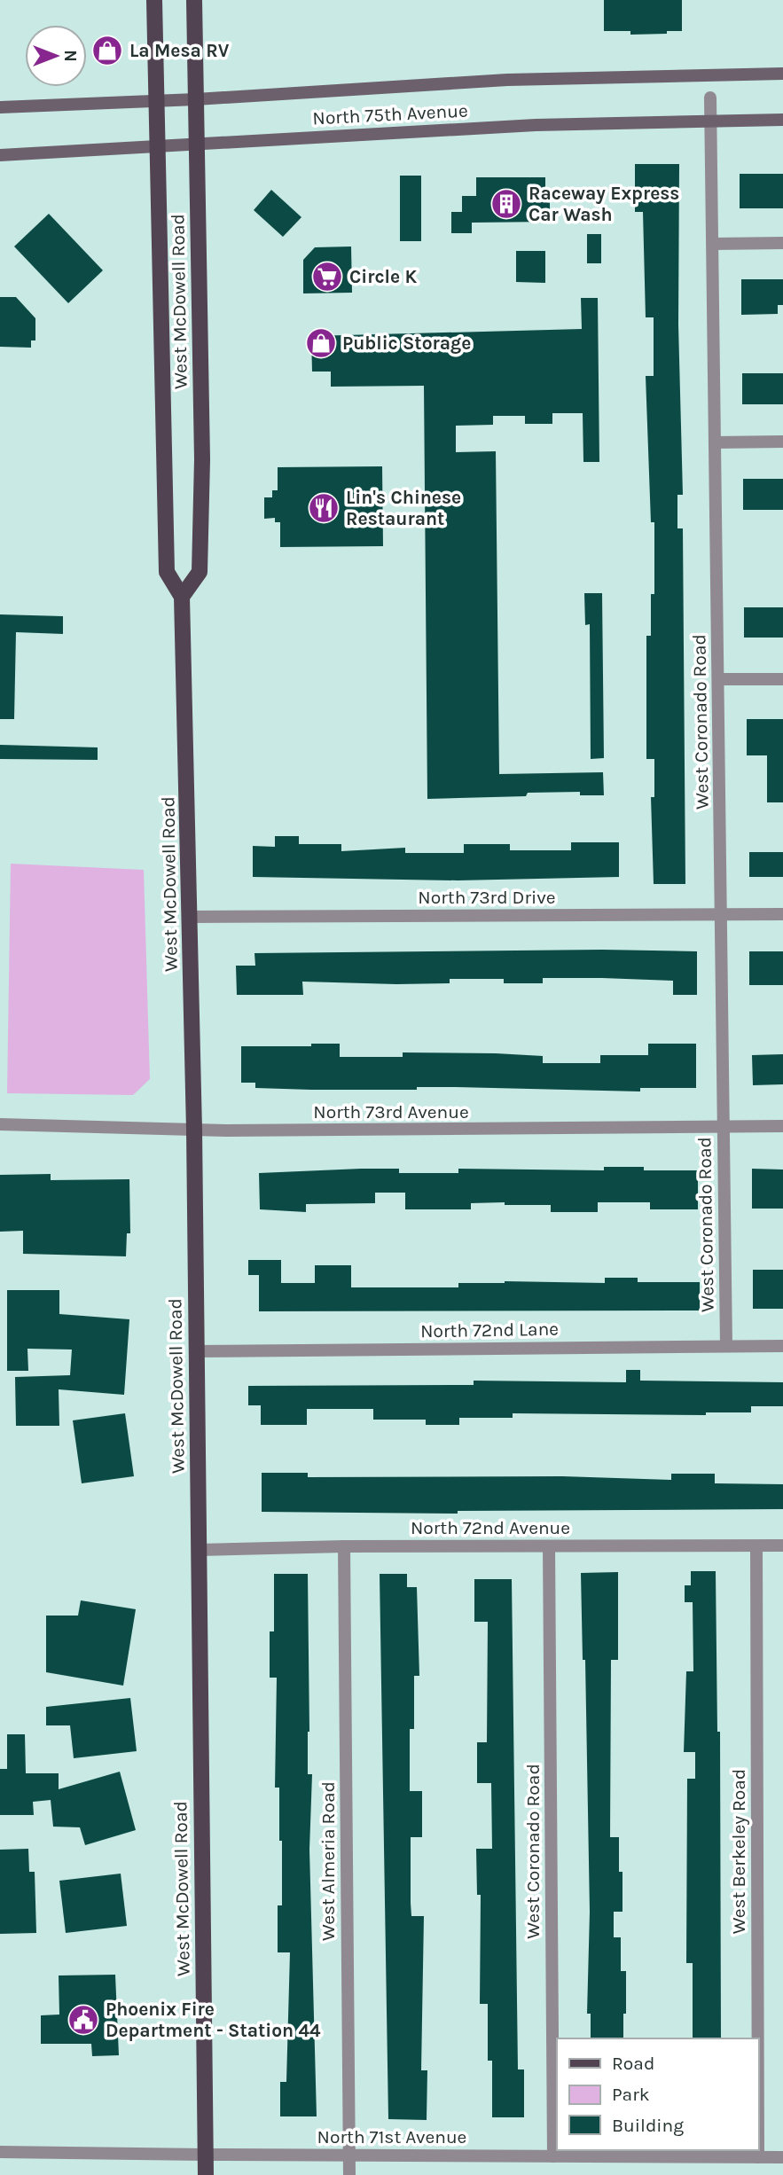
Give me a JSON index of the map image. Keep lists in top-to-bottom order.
{
  "streets": {
    "main road": ["North 75th Avenue", "West McDowell Road"],
    "street": [
      "West Coronado Road",
      "North 73rd Drive",
      "North 73rd Avenue",
      "North 72nd Lane",
      "North 72nd Avenue",
      "West Berkeley Road",
      "West Almeria Road",
      "North 71st Avenue"
    ]
  },
  "crossings": [
    ["North 75th Avenue", "West McDowell Road"],
    ["North 75th Avenue", "West Coronado Road"],
    ["West McDowell Road", "North 73rd Drive"],
    ["West McDowell Road", "North 73rd Avenue"],
    ["West McDowell Road", "North 72nd Lane"],
    ["West McDowell Road", "North 72nd Avenue"],
    ["West McDowell Road", "North 71st Avenue"],
    ["West Coronado Road", "North 73rd Drive"],
    ["West Coronado Road", "North 73rd Avenue"],
    ["West Coronado Road", "North 72nd Lane"],
    ["West Coronado Road", "North 72nd Avenue"],
    ["West Coronado Road", "North 71st Avenue"],
    ["North 72nd Avenue", "West Berkeley Road"],
    ["North 72nd Avenue", "West Almeria Road"],
    ["West Berkeley Road", "North 71st Avenue"],
    ["West Almeria Road", "North 71st Avenue"]
  ],
  "places": {
    "shop": ["La Mesa RV", "Public Storage"],
    "building": ["Raceway Express Car Wash"],
    "supermarket": ["Circle K"],
    "restaurant": ["Lin's Chinese Restaurant"],
    "public building": ["Phoenix Fire Department - Station 44"]
  },
  "legend": ["Road", "Park", "Building"],
  "north": "right"
}
